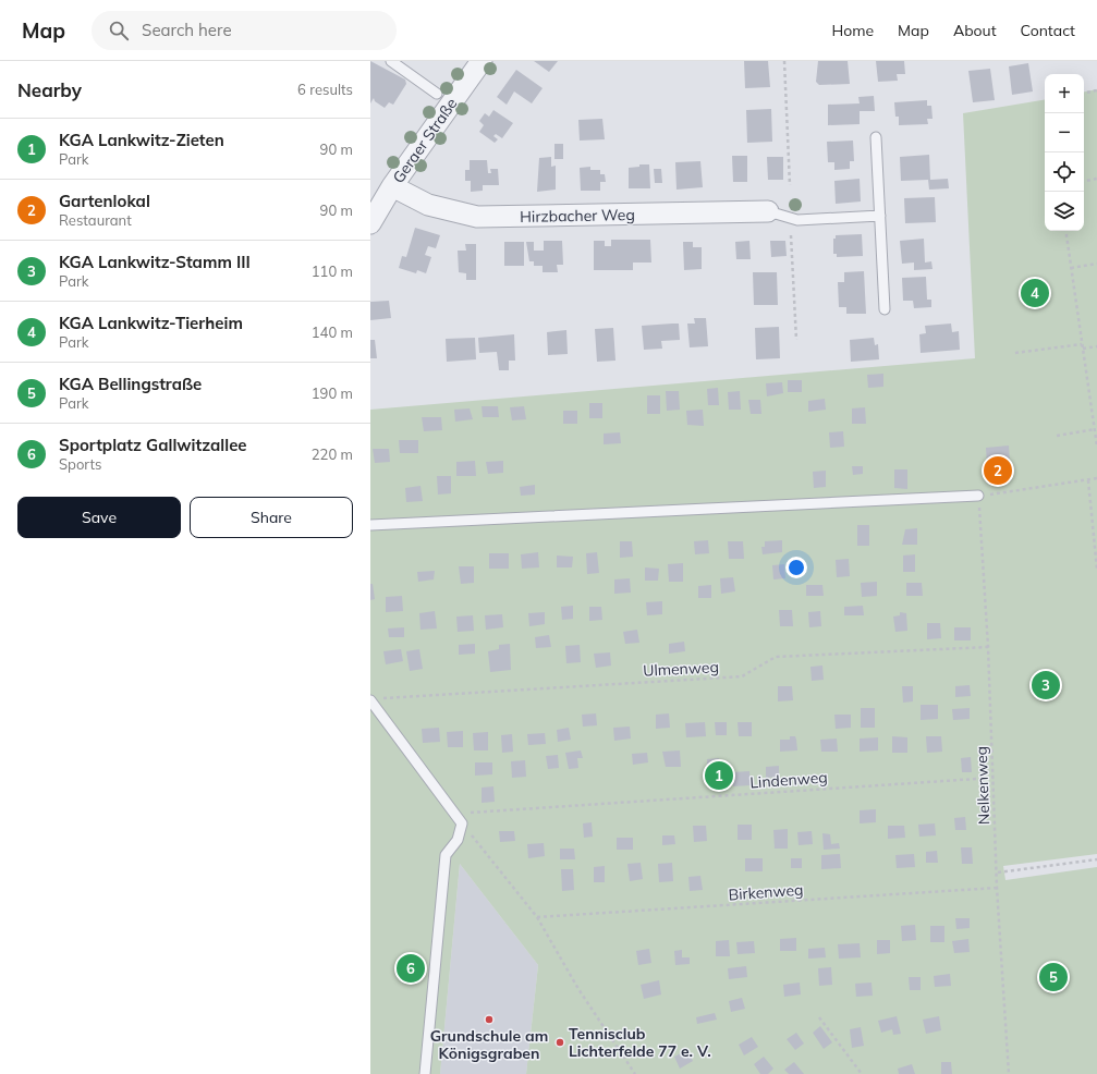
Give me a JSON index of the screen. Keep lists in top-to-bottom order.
{
  "streets": {
    "street": ["Geraer Straße", "Hirzbacher Weg"],
    "path": [
      "Ulmenweg",
      "Lindenweg",
      "Nelkenweg",
      "Birkenweg"
    ]
  },
  "crossings": [
    ["Geraer Straße", "Hirzbacher Weg"],
    ["Ulmenweg", "Nelkenweg"],
    ["Lindenweg", "Nelkenweg"],
    ["Nelkenweg", "Birkenweg"]
  ],
  "places": ["Grundschule am Königsgraben", "Tennisclub Lichterfelde 77 e. V."],
  "page": {
    "header": "Map",
    "search": "Search here",
    "nav": [
      "Home",
      "Map",
      "About",
      "Contact"
    ],
    "heading": ["Nearby", "6 results"],
    "map_buttons": ["+", "−"],
    "list": [
      {
        "mark": "1",
        "name": "KGA Lankwitz-Zieten",
        "note": "Park",
        "value": "90 m"
      },
      {
        "mark": "2",
        "name": "Gartenlokal",
        "note": "Restaurant",
        "value": "90 m"
      },
      {
        "mark": "3",
        "name": "KGA Lankwitz-Stamm III",
        "note": "Park",
        "value": "110 m"
      },
      {
        "mark": "4",
        "name": "KGA Lankwitz-Tierheim",
        "note": "Park",
        "value": "140 m"
      },
      {
        "mark": "5",
        "name": "KGA Bellingstraße",
        "note": "Park",
        "value": "190 m"
      },
      {
        "mark": "6",
        "name": "Sportplatz Gallwitzallee",
        "note": "Sports",
        "value": "220 m"
      }
    ],
    "pins": [
      "4",
      "2",
      "3",
      "1",
      "6",
      "5"
    ],
    "buttons": ["Save", "Share"]
  }
}
